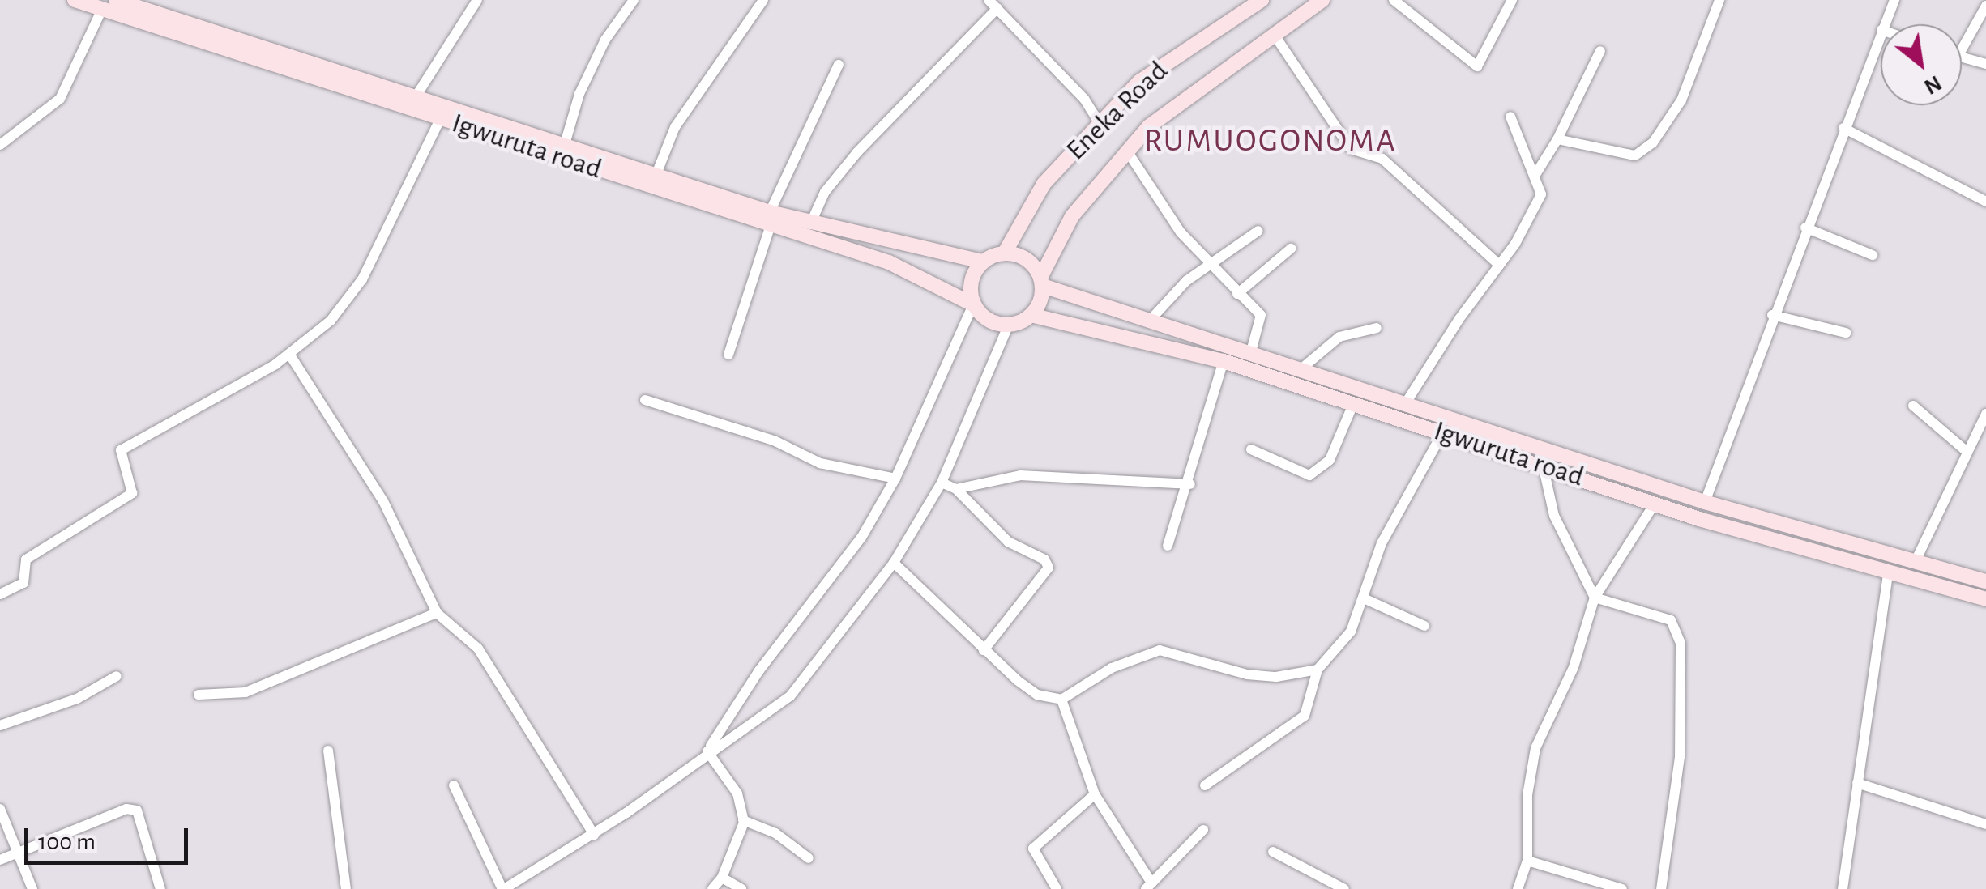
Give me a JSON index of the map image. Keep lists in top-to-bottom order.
{
  "streets": {
    "main road": ["Eneka Road", "Igwuruta road"]
  },
  "crossings": [
    ["Eneka Road", "Igwuruta road"]
  ],
  "districts": ["RUMUOGONOMA"],
  "scale_bar": "100 m",
  "north": "bottom right"
}
